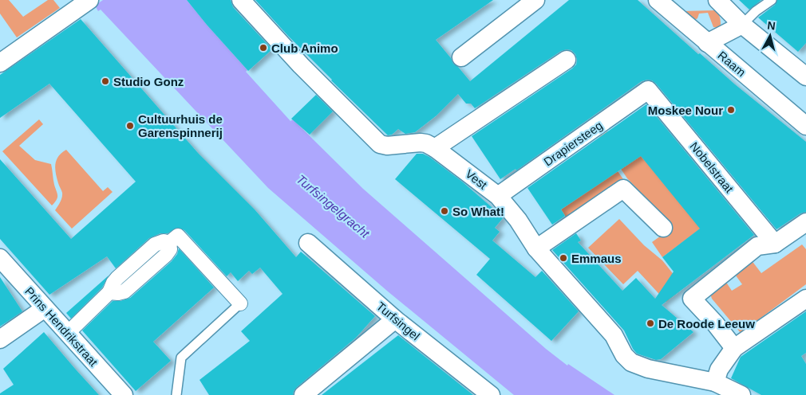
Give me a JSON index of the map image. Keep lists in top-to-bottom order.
{
  "streets": {
    "street": [
      "Raam",
      "Drapiersteeg",
      "Nobelstraat",
      "Vest",
      "Turfsingel",
      "Prins Hendrikstraat"
    ]
  },
  "crossings": [
    ["Drapiersteeg", "Nobelstraat"],
    ["Drapiersteeg", "Vest"]
  ],
  "water": ["Turfsingelgracht"],
  "places": [
    "Club Animo",
    "Studio Gonz",
    "Moskee Nour",
    "Cultuurhuis de Garenspinnerij",
    "So What!",
    "Emmaus",
    "De Roode Leeuw"
  ],
  "north": "top"
}
